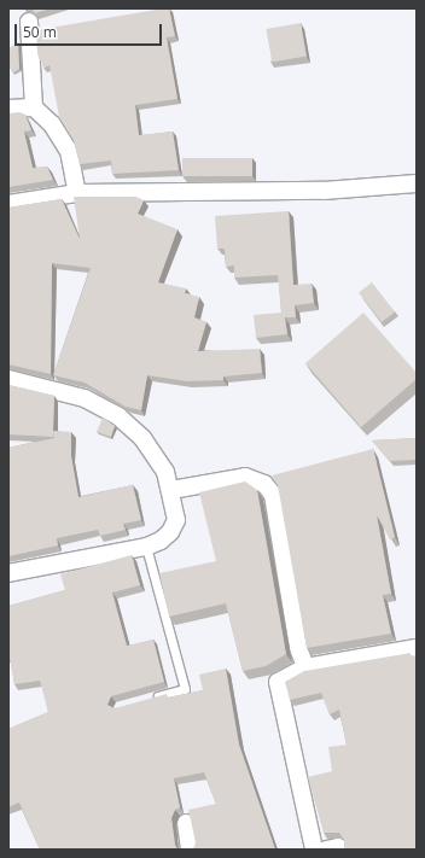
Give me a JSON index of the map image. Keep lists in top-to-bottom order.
{
  "scale_bar": "50 m"
}
